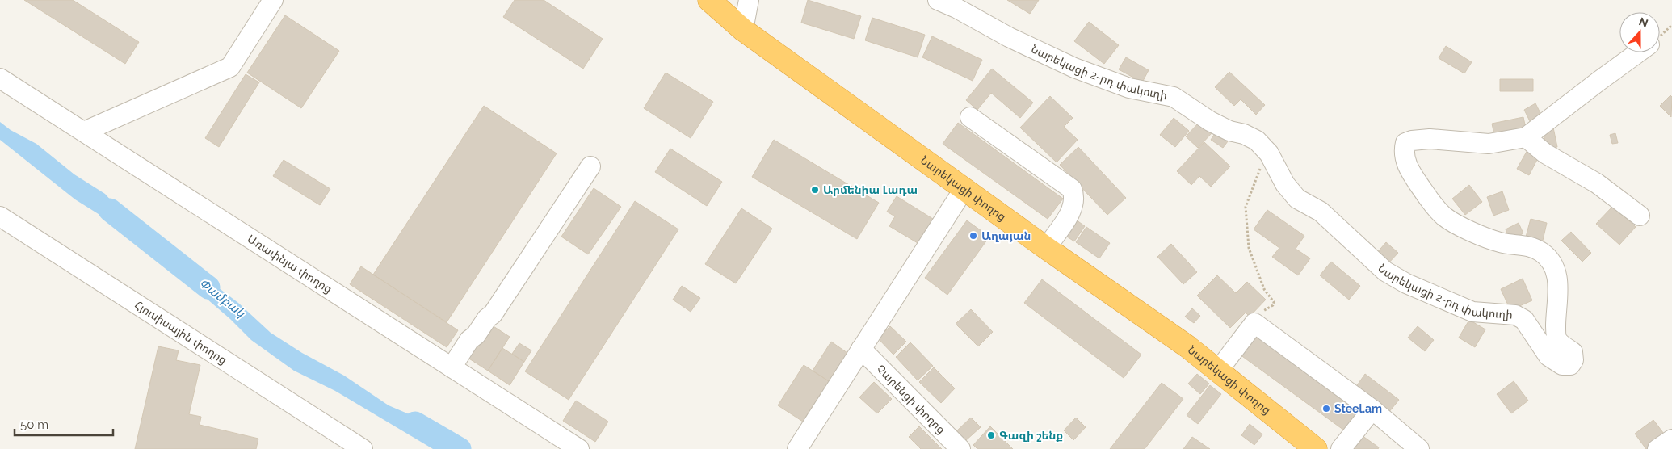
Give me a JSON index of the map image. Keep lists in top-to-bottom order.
{
  "streets": {
    "highway": ["Նարեկացի փողոց"],
    "street": [
      "Նարեկացի 2-րդ փակուղի",
      "Առափնյա փողոց",
      "Հյուսիսային փողոց",
      "Չարենցի փողոց"
    ]
  },
  "water": ["Փամբակ"],
  "places": [
    "Արմենիա Լադա",
    "Աղայան",
    "Steel.am",
    "Գազի շենք"
  ],
  "scale_bar": "50 m",
  "north": "top"
}
